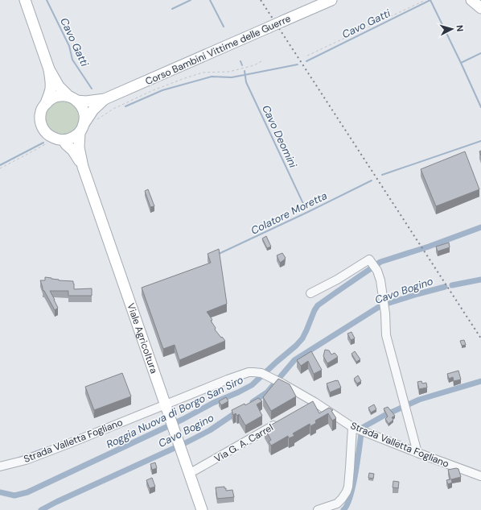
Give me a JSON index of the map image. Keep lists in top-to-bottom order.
{
  "streets": {
    "main road": ["Corso Bambini Vittime delle Guerre", "Viale Agricoltura"],
    "street": ["Strada Valletta Fogliano", "Via G. A. Carrel"]
  },
  "crossings": [
    ["Corso Bambini Vittime delle Guerre", "Viale Agricoltura"],
    ["Viale Agricoltura", "Strada Valletta Fogliano"],
    ["Viale Agricoltura", "Via G. A. Carrel"]
  ],
  "water": [
    "Cavo Gatti",
    "Cavo Deomini",
    "Colatore Moretta",
    "Cavo Bogino",
    "Roggia Nuova di Borgo San Siro"
  ],
  "north": "right"
}
